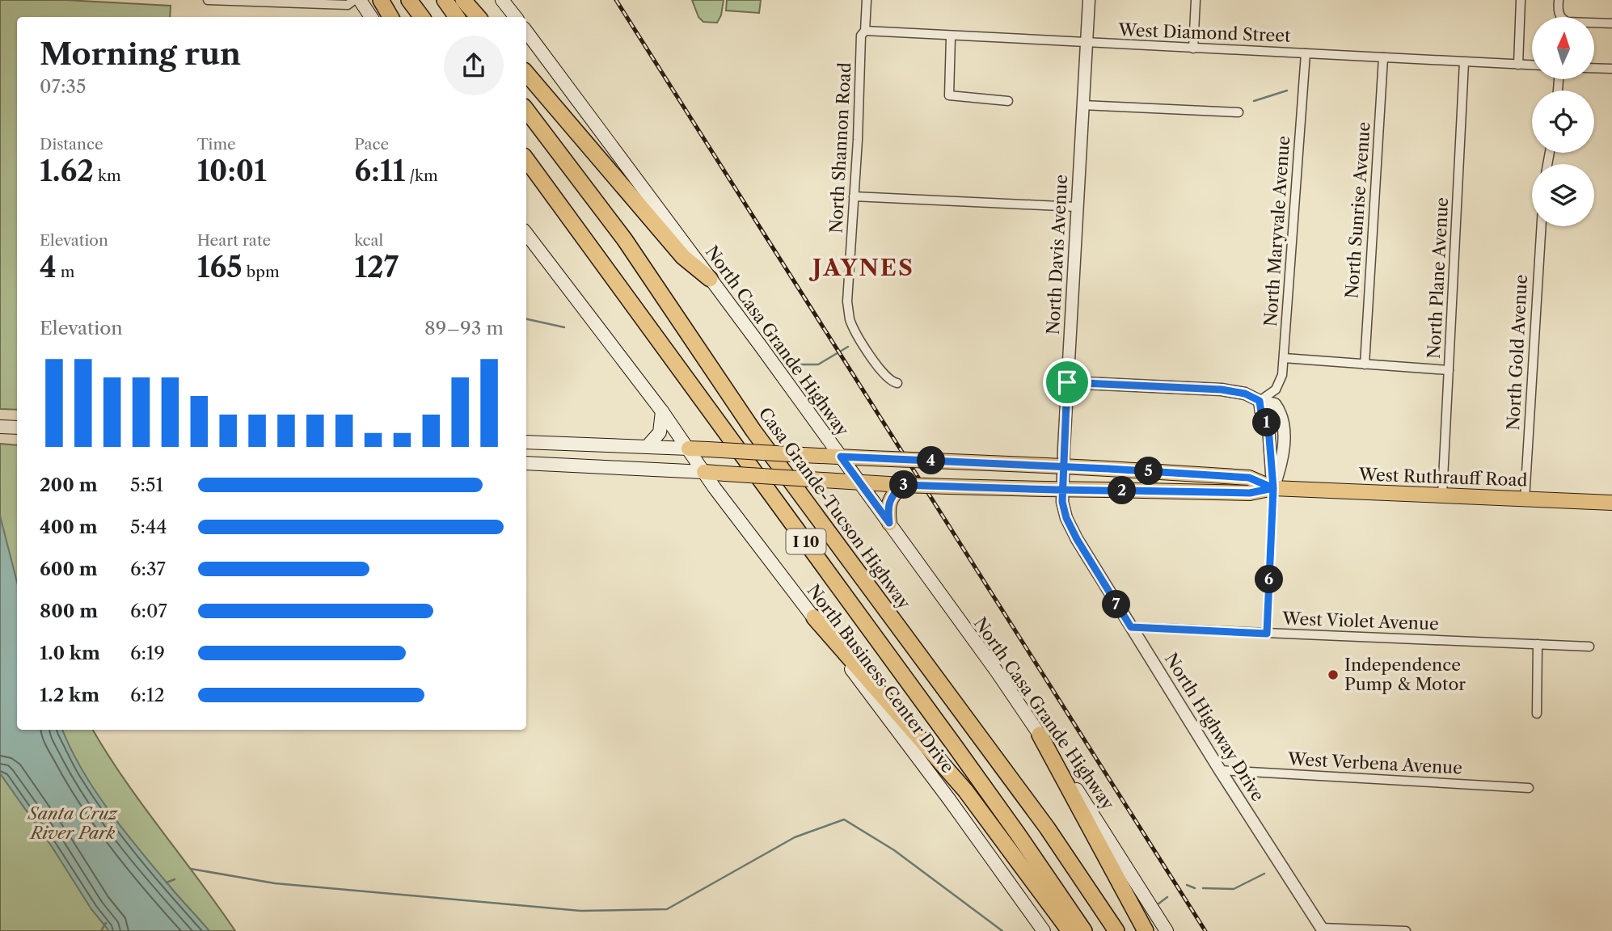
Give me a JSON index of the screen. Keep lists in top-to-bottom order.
{
  "streets": {
    "highway": ["Casa Grande-Tucson Highway", "I 10"],
    "main road": ["North Casa Grande Highway", "West Ruthrauff Road", "North Business Center Drive"],
    "street": [
      "West Diamond Street",
      "North Shannon Road",
      "North Sunrise Avenue",
      "North Maryvale Avenue",
      "North Davis Avenue",
      "North Plane Avenue",
      "North Gold Avenue",
      "West Violet Avenue",
      "North Highway Drive",
      "West Verbena Avenue"
    ]
  },
  "crossings": [
    ["West Diamond Street", "North Shannon Road"],
    ["West Diamond Street", "North Sunrise Avenue"],
    ["West Diamond Street", "North Maryvale Avenue"],
    ["West Diamond Street", "North Davis Avenue"],
    ["West Diamond Street", "North Plane Avenue"],
    ["North Davis Avenue", "North Highway Drive"],
    ["North Plane Avenue", "West Ruthrauff Road"],
    ["North Casa Grande Highway", "West Ruthrauff Road"],
    ["North Gold Avenue", "West Ruthrauff Road"],
    ["West Ruthrauff Road", "North Business Center Drive"],
    ["West Violet Avenue", "North Highway Drive"],
    ["North Highway Drive", "West Verbena Avenue"]
  ],
  "districts": ["JAYNES"],
  "parks": ["Santa Cruz River Park"],
  "places": ["Independence Pump & Motor"],
  "north": "top",
  "page": {
    "heading": ["Morning run", "07:35"],
    "stats": [
      ["Distance", "1.62 km"],
      ["Time", "10:01"],
      ["Pace", "6:11 /km"],
      ["Elevation", "4 m"],
      ["Heart rate", "165 bpm"],
      ["kcal", "127"]
    ],
    "chart": ["Elevation", "89–93 m"],
    "pins": [
      "1",
      "4",
      "5",
      "3",
      "2",
      "6",
      "7"
    ],
    "list": [
      {
        "name": "200 m",
        "note": "5:51"
      },
      {
        "name": "400 m",
        "note": "5:44"
      },
      {
        "name": "600 m",
        "note": "6:37"
      },
      {
        "name": "800 m",
        "note": "6:07"
      },
      {
        "name": "1.0 km",
        "note": "6:19"
      },
      {
        "name": "1.2 km",
        "note": "6:12"
      }
    ]
  }
}
